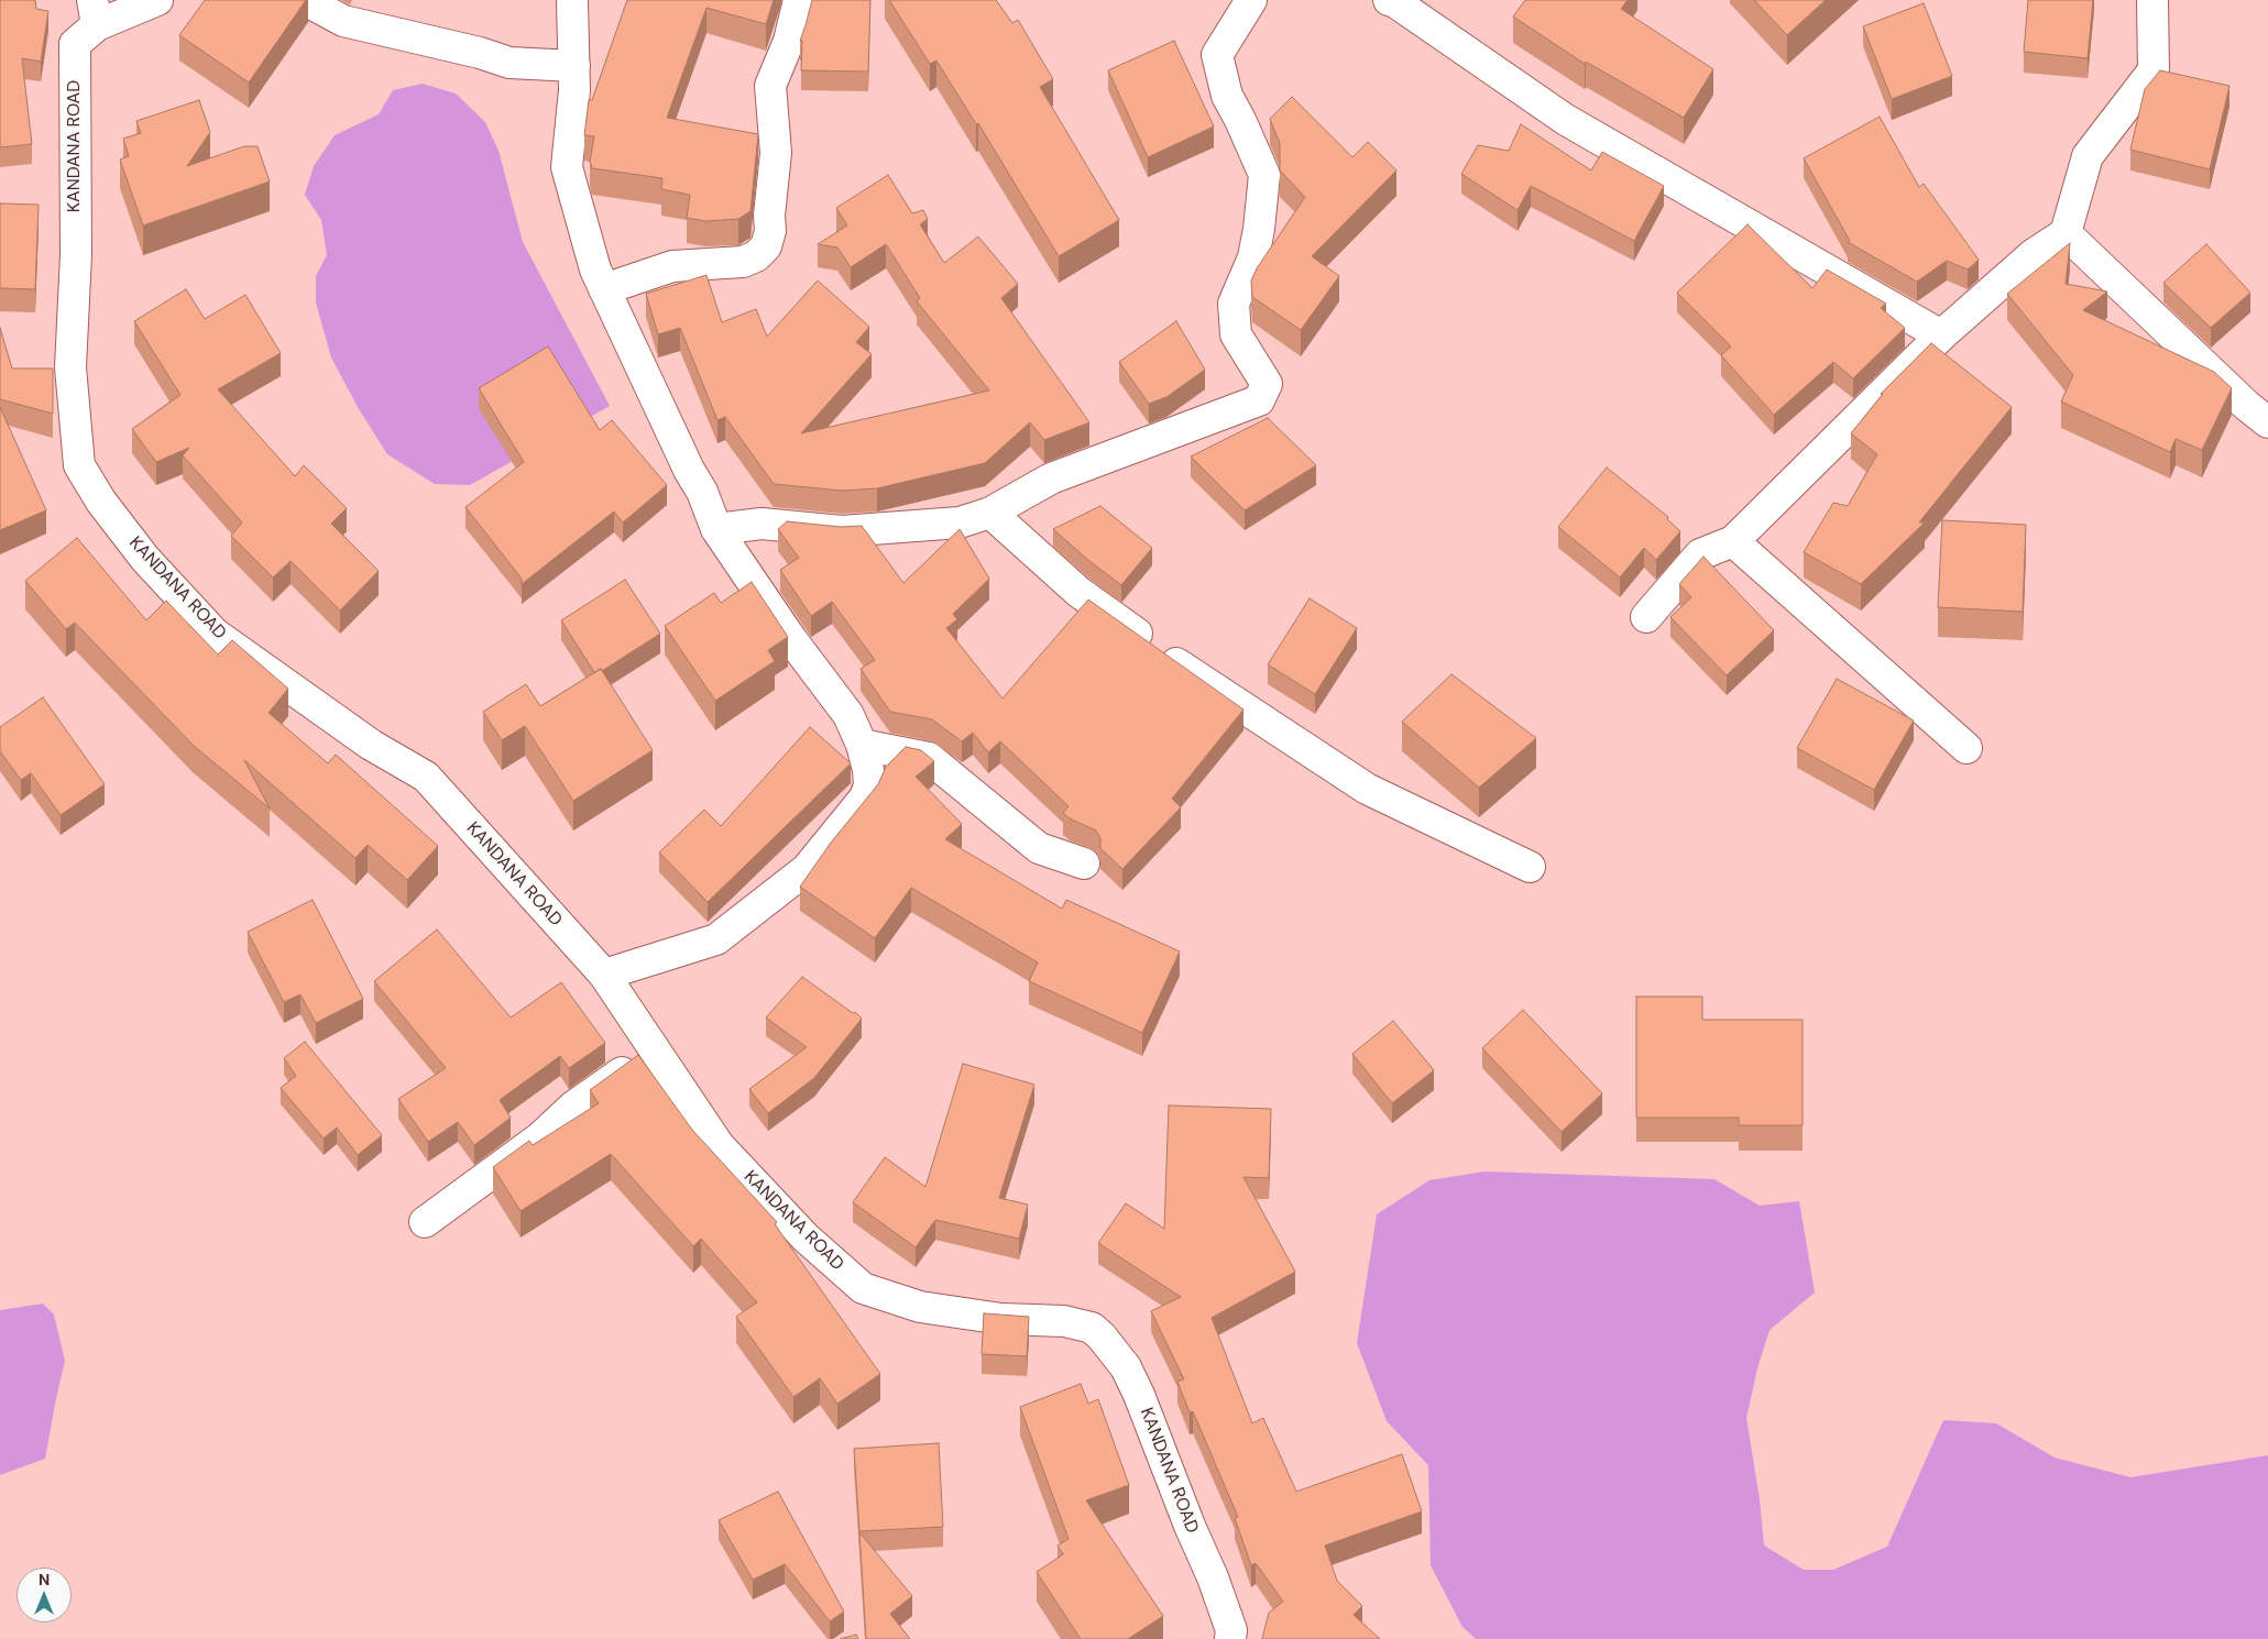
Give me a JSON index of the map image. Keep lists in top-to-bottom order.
{
  "streets": {
    "street": ["KANDANA ROAD"]
  },
  "north": "top"
}
